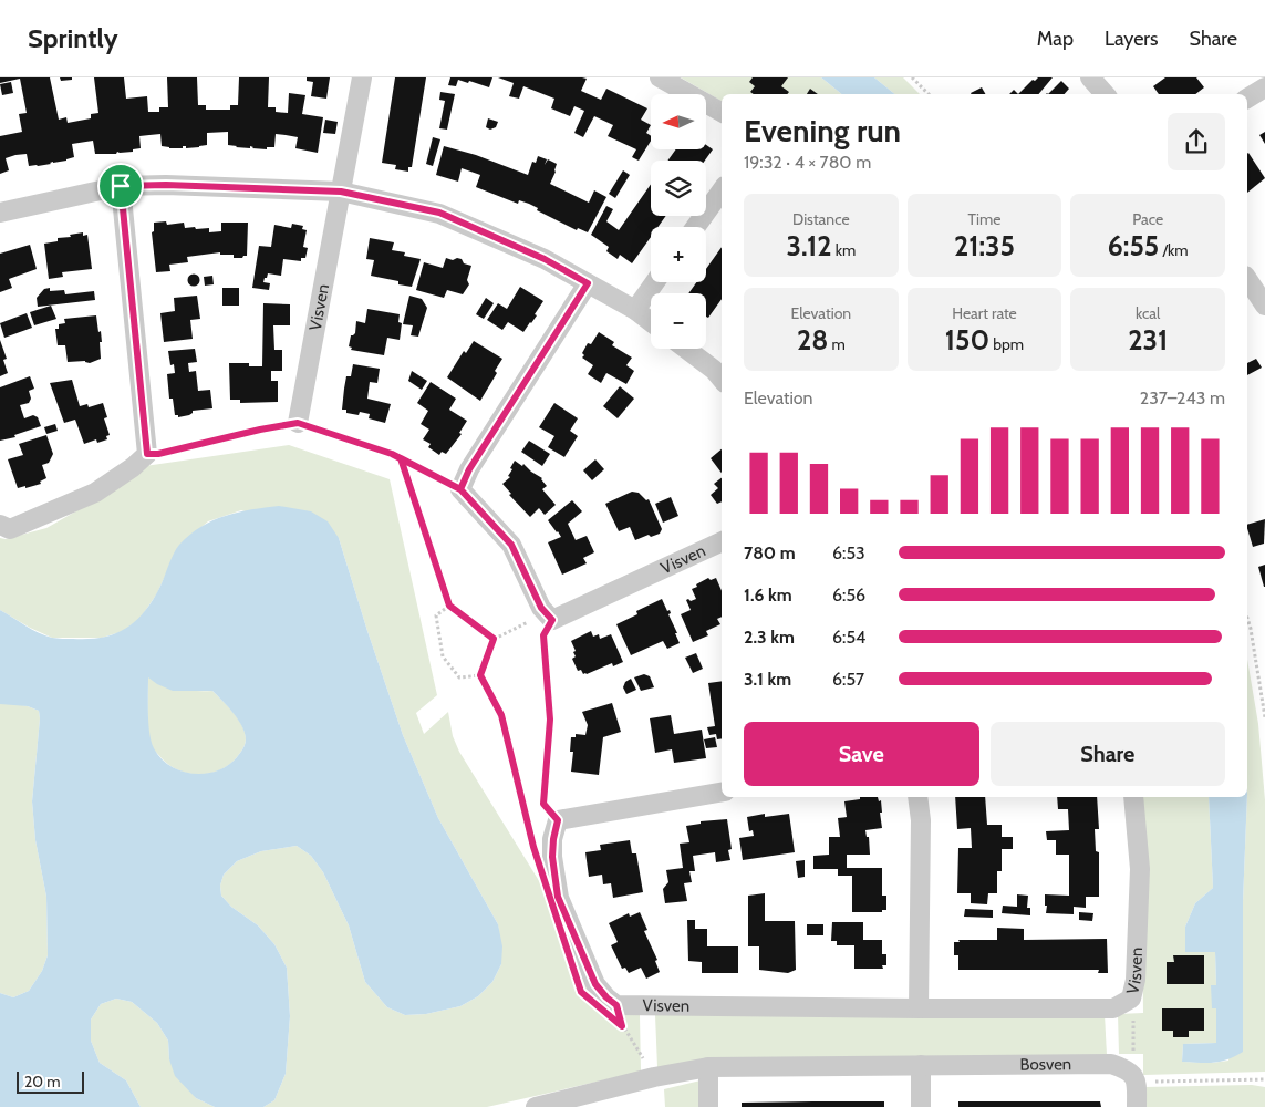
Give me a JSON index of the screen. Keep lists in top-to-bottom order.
{
  "streets": {
    "street": ["Visven", "Bosven"]
  },
  "scale_bar": "20 m",
  "north": "left",
  "page": {
    "header": "Sprintly",
    "nav": ["Map", "Layers", "Share"],
    "map_buttons": ["+", "−"],
    "heading": ["Evening run", "19:32 · 4 × 780 m"],
    "stats": [
      ["Distance", "3.12 km"],
      ["Time", "21:35"],
      ["Pace", "6:55 /km"],
      ["Elevation", "28 m"],
      ["Heart rate", "150 bpm"],
      ["kcal", "231"]
    ],
    "chart": ["Elevation", "237–243 m"],
    "list": [
      {
        "name": "780 m",
        "note": "6:53"
      },
      {
        "name": "1.6 km",
        "note": "6:56"
      },
      {
        "name": "2.3 km",
        "note": "6:54"
      },
      {
        "name": "3.1 km",
        "note": "6:57"
      }
    ],
    "buttons": ["Save", "Share"],
    "scale": "20 m"
  }
}
